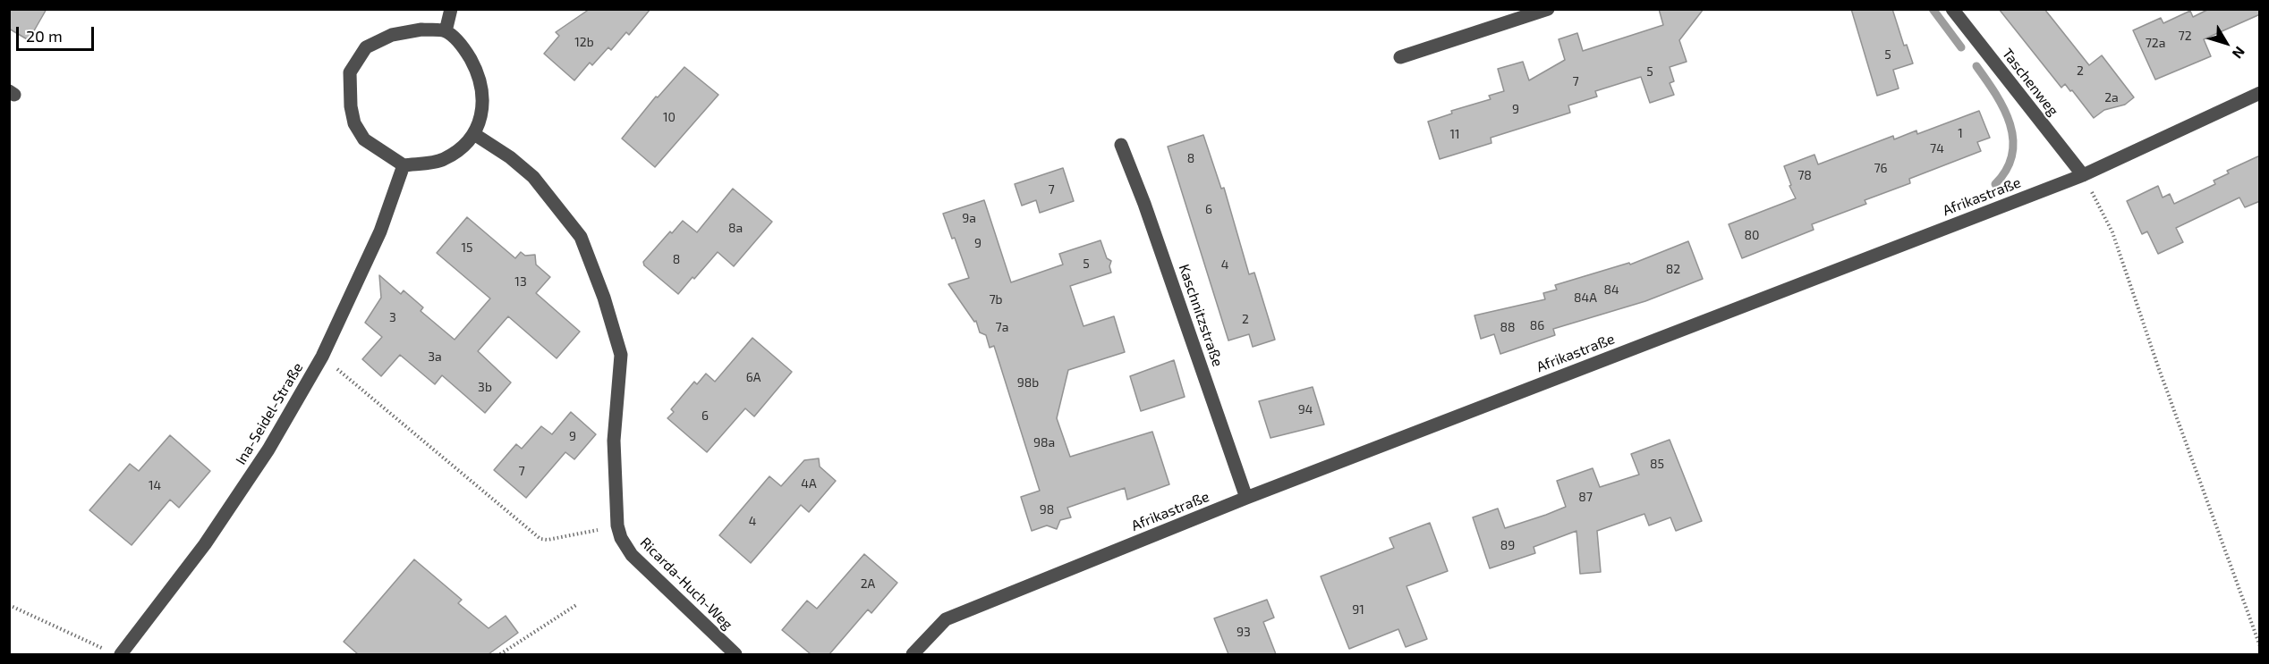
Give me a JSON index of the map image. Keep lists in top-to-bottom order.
{
  "streets": {
    "street": [
      "Taschenweg",
      "Afrikastraße",
      "Kaschnitzstraße",
      "Ina-Seidel-Straße",
      "Ricarda-Huch-Weg"
    ]
  },
  "crossings": [
    ["Taschenweg", "Afrikastraße"],
    ["Afrikastraße", "Kaschnitzstraße"],
    ["Ina-Seidel-Straße", "Ricarda-Huch-Weg"]
  ],
  "house_numbers": [
    "72",
    "12b",
    "72a",
    "5",
    "2",
    "5",
    "7",
    "2a",
    "9",
    "10",
    "1",
    "11",
    "74",
    "8",
    "76",
    "78",
    "7",
    "6",
    "9a",
    "8a",
    "80",
    "9",
    "15",
    "8",
    "5",
    "4",
    "82",
    "13",
    "84",
    "84A",
    "7b",
    "3",
    "2",
    "86",
    "7a",
    "88",
    "3a",
    "6A",
    "98b",
    "3b",
    "94",
    "6",
    "9",
    "98a",
    "85",
    "7",
    "4A",
    "14",
    "87",
    "98",
    "4",
    "89",
    "2A",
    "91",
    "93"
  ],
  "scale_bar": "20 m",
  "north": "bottom right"
}
